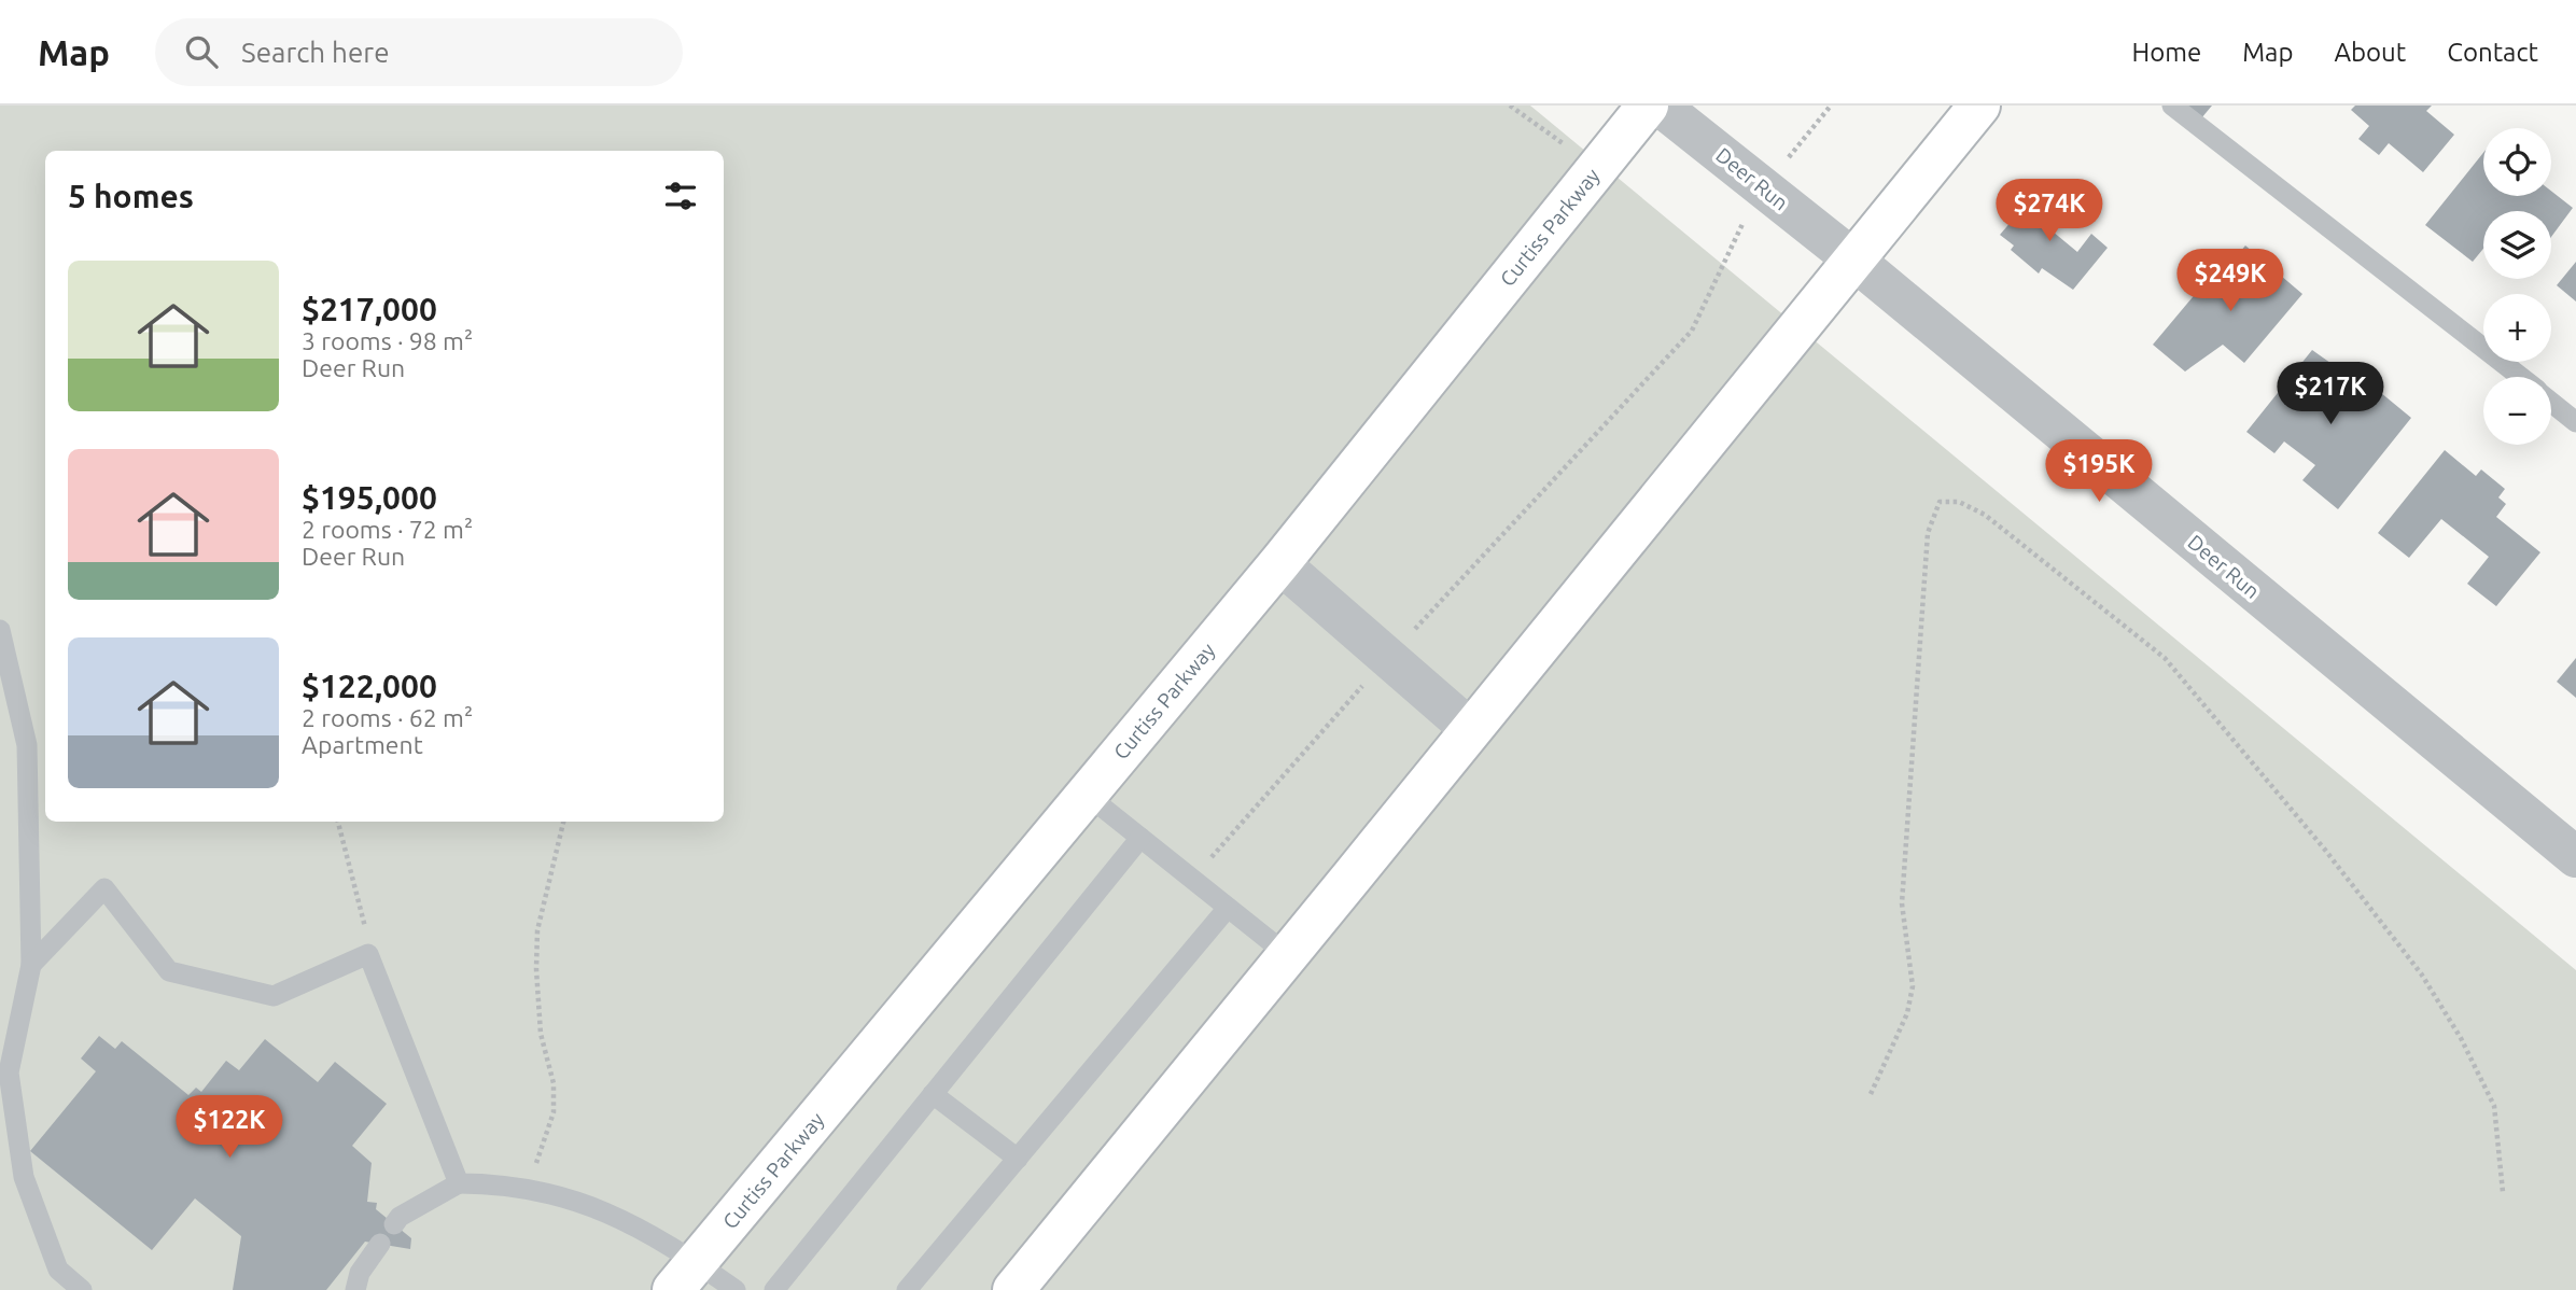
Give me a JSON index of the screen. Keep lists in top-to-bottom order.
{
  "streets": {
    "main road": ["Curtiss Parkway"],
    "street": ["Deer Run"]
  },
  "page": {
    "header": "Map",
    "search": "Search here",
    "nav": [
      "Home",
      "Map",
      "About",
      "Contact"
    ],
    "map_buttons": ["+", "−"],
    "heading": "5 homes",
    "price": [
      "$274K",
      "$249K",
      "$217K",
      "$195K",
      "$122K"
    ],
    "list": [
      {
        "name": "$217,000",
        "note": "3 rooms · 98 m² · Deer Run"
      },
      {
        "name": "$195,000",
        "note": "2 rooms · 72 m² · Deer Run"
      },
      {
        "name": "$122,000",
        "note": "2 rooms · 62 m² · Apartment"
      }
    ]
  }
}
